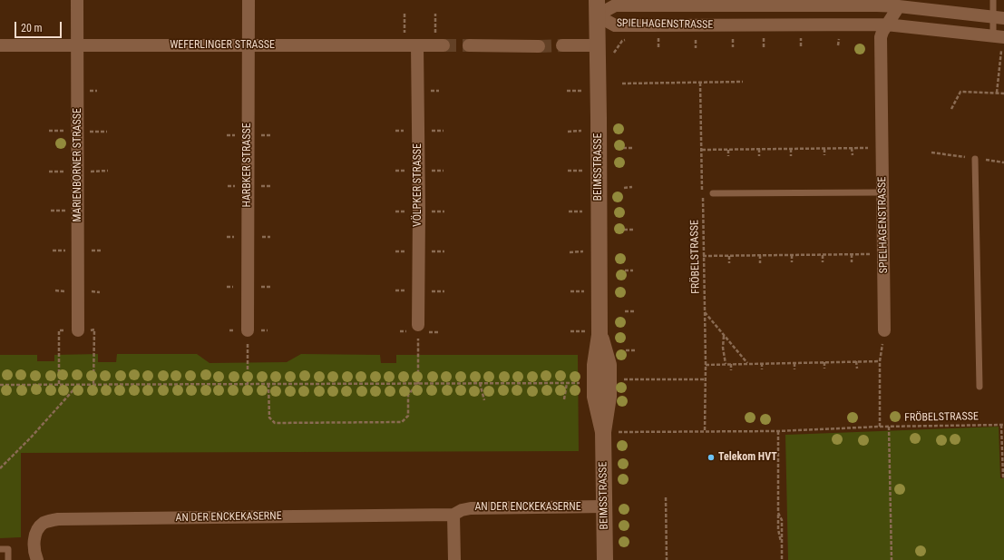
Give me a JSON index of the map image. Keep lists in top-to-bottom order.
{
  "streets": {
    "street": [
      "SPIELHAGENSTRASSE",
      "WEFERLINGER STRASSE",
      "MARIENBORNER STRASSE",
      "HARBKER STRASSE",
      "BEIMSSTRASSE",
      "VÖLPKER STRASSE",
      "AN DER ENCKEKASERNE"
    ],
    "path": ["FRÖBELSTRASSE"]
  },
  "crossings": [
    ["SPIELHAGENSTRASSE", "BEIMSSTRASSE"],
    ["WEFERLINGER STRASSE", "MARIENBORNER STRASSE"],
    ["WEFERLINGER STRASSE", "HARBKER STRASSE"],
    ["WEFERLINGER STRASSE", "VÖLPKER STRASSE"],
    ["BEIMSSTRASSE", "FRÖBELSTRASSE"],
    ["BEIMSSTRASSE", "AN DER ENCKEKASERNE"]
  ],
  "places": ["Telekom HVT"],
  "scale_bar": "20 m"
}
